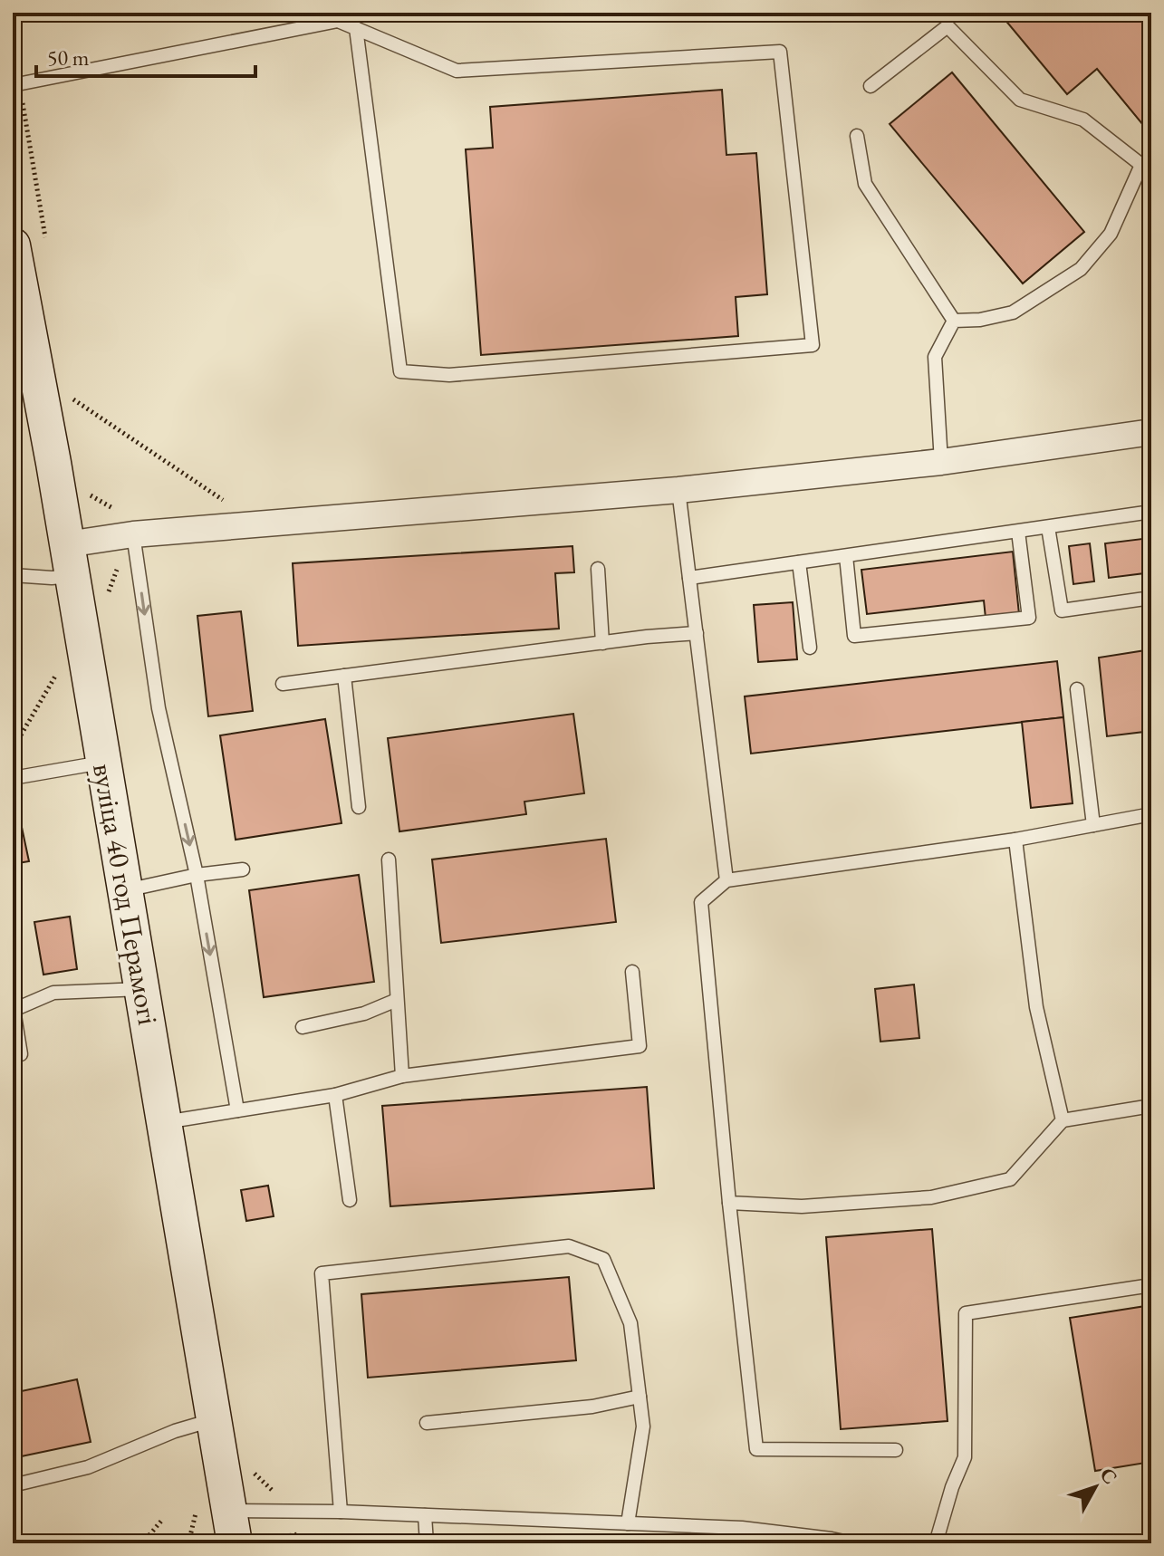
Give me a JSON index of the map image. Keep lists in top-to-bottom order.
{
  "streets": {
    "street": ["вуліца 40 год Перамогі"]
  },
  "scale_bar": "50 m",
  "north": "top right"
}
